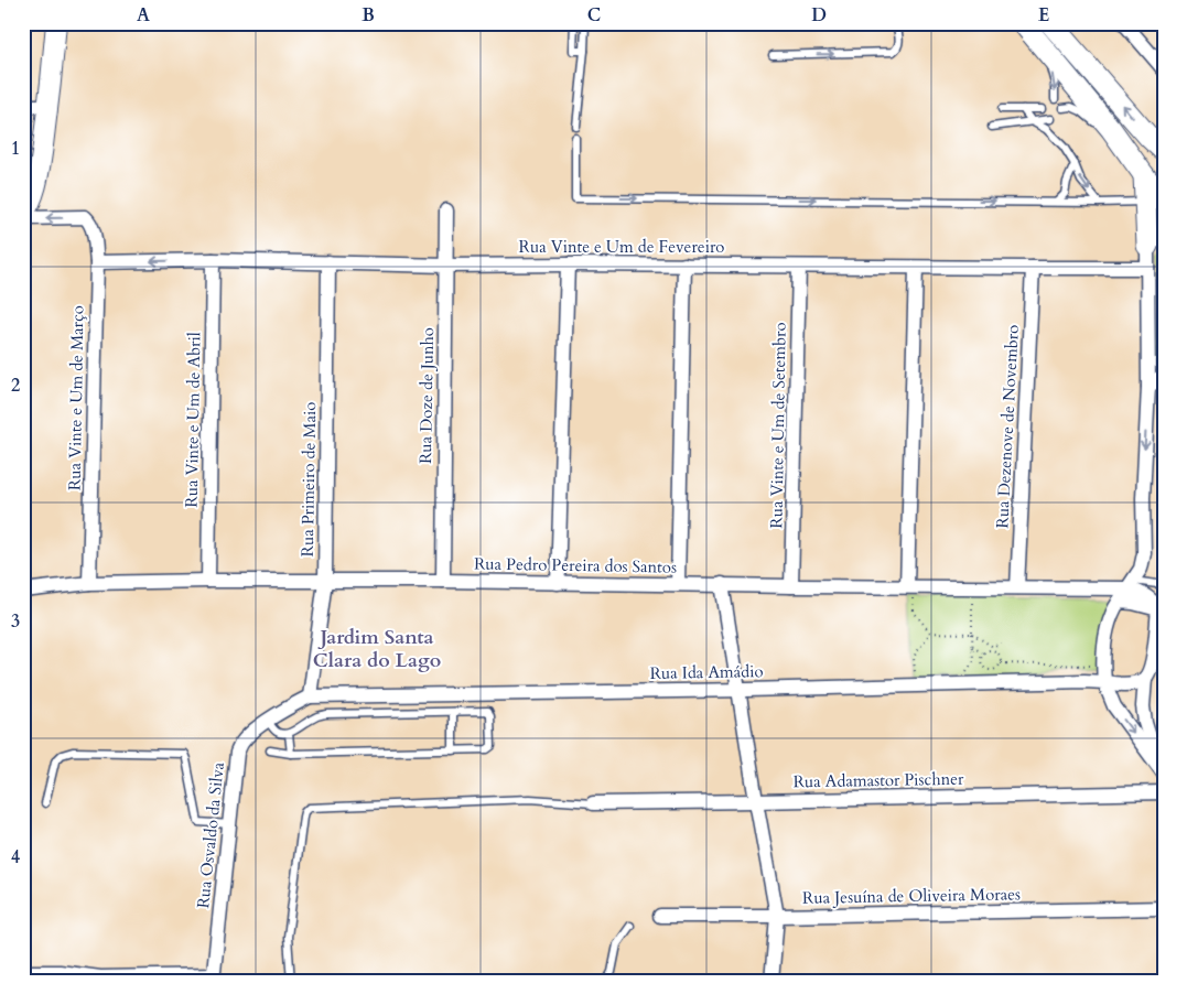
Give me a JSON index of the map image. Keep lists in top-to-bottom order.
{
  "streets": {
    "street": [
      "Rua Vinte e Um de Fevereiro",
      "Rua Doze de Junho",
      "Rua Vinte e Um de Março",
      "Rua Vinte e Um de Abril",
      "Rua Vinte e Um de Setembro",
      "Rua Dezenove de Novembro",
      "Rua Primeiro de Maio",
      "Rua Pedro Pereira dos Santos",
      "Rua Ida Amádio",
      "Rua Adamastor Pischner",
      "Rua Osvaldo da Silva",
      "Rua Jesuína de Oliveira Moraes"
    ]
  },
  "crossings": [
    ["Rua Vinte e Um de Fevereiro", "Rua Doze de Junho"],
    ["Rua Vinte e Um de Fevereiro", "Rua Vinte e Um de Março"],
    ["Rua Vinte e Um de Fevereiro", "Rua Vinte e Um de Abril"],
    ["Rua Vinte e Um de Fevereiro", "Rua Vinte e Um de Setembro"],
    ["Rua Vinte e Um de Fevereiro", "Rua Dezenove de Novembro"],
    ["Rua Vinte e Um de Fevereiro", "Rua Primeiro de Maio"],
    ["Rua Doze de Junho", "Rua Pedro Pereira dos Santos"],
    ["Rua Vinte e Um de Março", "Rua Pedro Pereira dos Santos"],
    ["Rua Vinte e Um de Abril", "Rua Pedro Pereira dos Santos"],
    ["Rua Vinte e Um de Setembro", "Rua Pedro Pereira dos Santos"],
    ["Rua Dezenove de Novembro", "Rua Pedro Pereira dos Santos"],
    ["Rua Primeiro de Maio", "Rua Pedro Pereira dos Santos"],
    ["Rua Primeiro de Maio", "Rua Ida Amádio"],
    ["Rua Primeiro de Maio", "Rua Osvaldo da Silva"],
    ["Rua Ida Amádio", "Rua Osvaldo da Silva"]
  ],
  "districts": ["Jardim Santa Clara do Lago"],
  "grid": {
    "columns": [
      "A",
      "B",
      "C",
      "D",
      "E"
    ],
    "rows": [
      "1",
      "2",
      "3",
      "4"
    ]
  }
}
